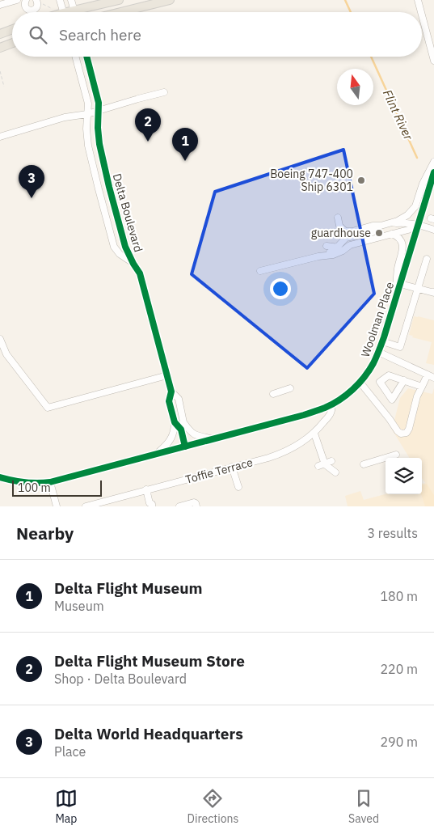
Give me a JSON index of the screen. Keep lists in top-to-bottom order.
{
  "streets": {
    "street": ["Delta Boulevard", "Woolman Place", "Toffie Terrace"]
  },
  "crossings": [
    ["Delta Boulevard", "Woolman Place"],
    ["Woolman Place", "Toffie Terrace"]
  ],
  "water": ["Flint River"],
  "places": ["Boeing 747-400 Ship 6301", "guardhouse"],
  "scale_bar": "100 m",
  "north": "top",
  "page": {
    "search": "Search here",
    "pins": ["2", "1", "3"],
    "scale": "100 m",
    "heading": ["Nearby", "3 results"],
    "list": [
      {
        "mark": "1",
        "name": "Delta Flight Museum",
        "note": "Museum",
        "value": "180 m"
      },
      {
        "mark": "2",
        "name": "Delta Flight Museum Store",
        "note": "Shop · Delta Boulevard",
        "value": "220 m"
      },
      {
        "mark": "3",
        "name": "Delta World Headquarters",
        "note": "Place",
        "value": "290 m"
      }
    ],
    "nav": ["Map", "Directions", "Saved"]
  }
}
